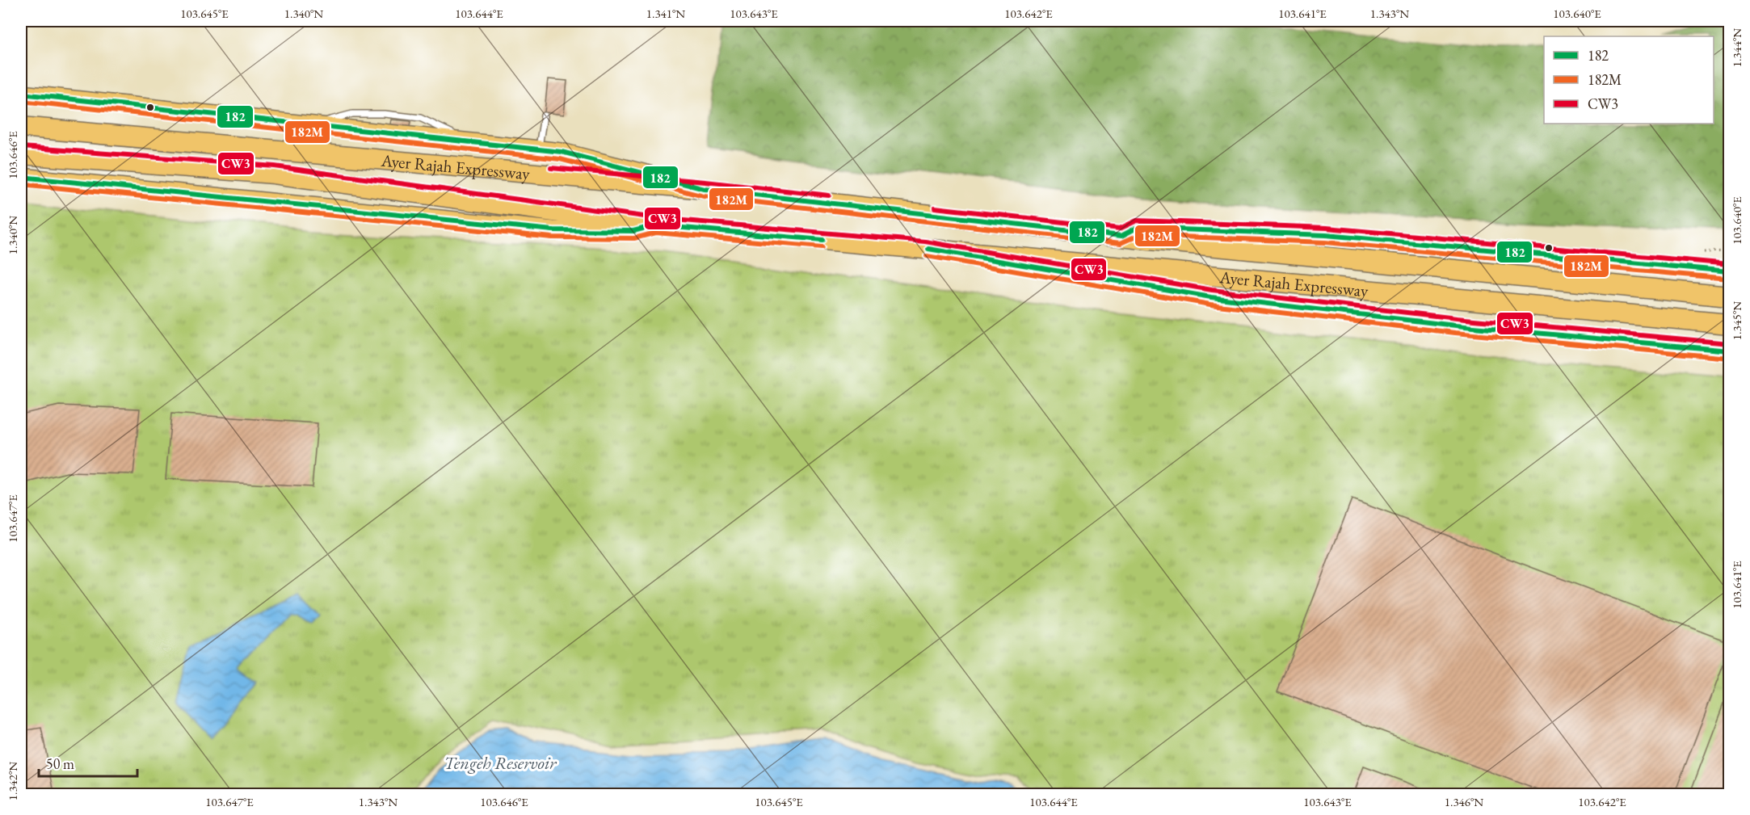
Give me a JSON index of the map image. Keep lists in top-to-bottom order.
{
  "streets": {
    "highway": ["Ayer Rajah Expressway"]
  },
  "water": ["Tengeh Reservoir"],
  "lines": ["transit line 182", "transit line 182M", "transit line CW3"],
  "legend": ["182", "182M", "CW3"],
  "scale_bar": "50 m",
  "coordinates": [
    "103.645°E",
    "1.340°N",
    "103.644°E",
    "1.341°N",
    "103.643°E",
    "103.642°E",
    "103.641°E",
    "1.343°N",
    "103.640°E",
    "1.344°N",
    "103.646°E",
    "1.345°N",
    "103.647°E",
    "1.342°N",
    "1.346°N"
  ]
}
